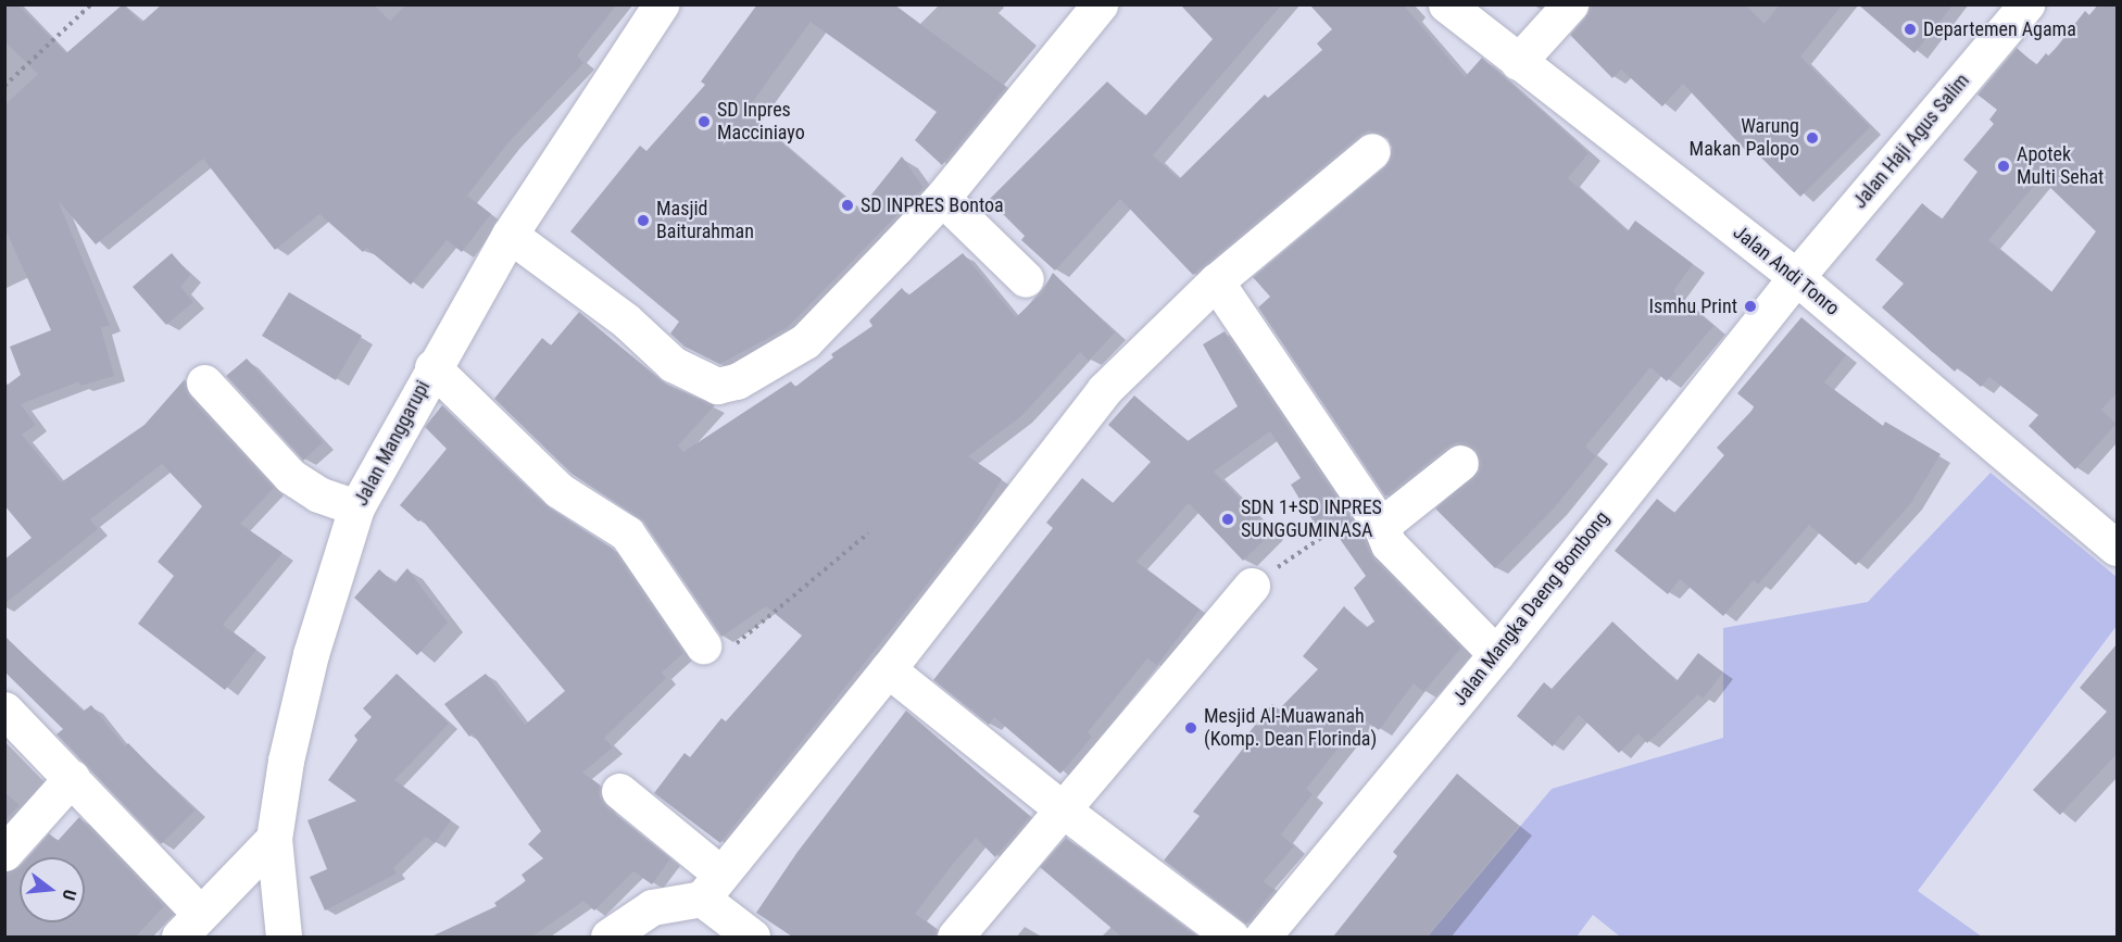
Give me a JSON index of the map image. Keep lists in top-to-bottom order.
{
  "streets": {
    "street": [
      "Jalan Haji Agus Salim",
      "Jalan Andi Tonro",
      "Jalan Manggarupi",
      "Jalan Mangka Daeng Bombong"
    ]
  },
  "crossings": [
    ["Jalan Haji Agus Salim", "Jalan Andi Tonro"],
    ["Jalan Haji Agus Salim", "Jalan Mangka Daeng Bombong"],
    ["Jalan Andi Tonro", "Jalan Mangka Daeng Bombong"]
  ],
  "places": [
    "Departemen Agama",
    "SD Inpres Macciniayo",
    "Warung Makan Palopo",
    "Apotek Multi Sehat",
    "SD INPRES Bontoa",
    "Masjid Baiturahman",
    "Ismhu Print",
    "SDN 1+SD INPRES SUNGGUMINASA",
    "Mesjid Al-Muawanah (Komp. Dean Florinda)"
  ],
  "north": "right"
}
